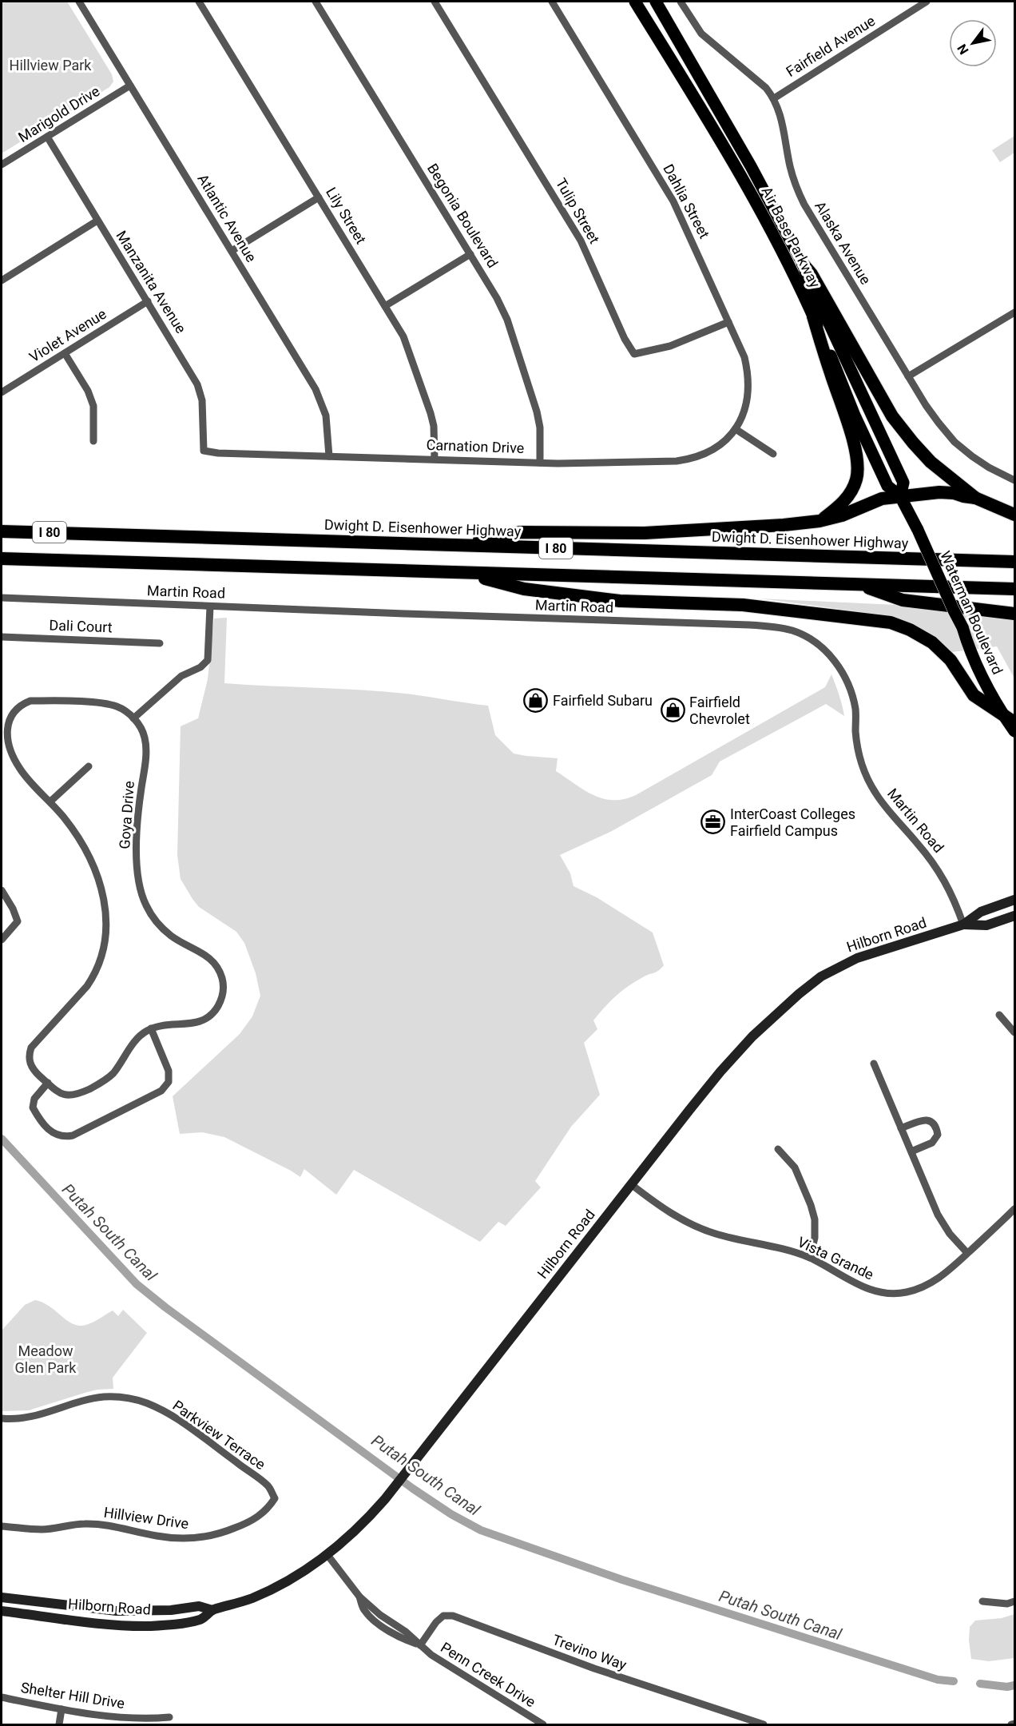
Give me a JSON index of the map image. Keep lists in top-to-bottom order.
{
  "streets": {
    "highway": ["Dwight D. Eisenhower Highway", "I 80"],
    "main road": ["Air Base Parkway", "Waterman Boulevard"],
    "street": [
      "Fairfield Avenue",
      "Marigold Drive",
      "Dahlia Street",
      "Tulip Street",
      "Lily Street",
      "Begonia Boulevard",
      "Atlantic Avenue",
      "Alaska Avenue",
      "Manzanita Avenue",
      "Violet Avenue",
      "Carnation Drive",
      "Martin Road",
      "Dali Court",
      "Goya Drive",
      "Hilborn Road",
      "Vista Grande",
      "Parkview Terrace",
      "Hillview Drive",
      "Trevino Way",
      "Penn Creek Drive",
      "Shelter Hill Drive"
    ]
  },
  "crossings": [
    ["Fairfield Avenue", "Alaska Avenue"],
    ["Marigold Drive", "Atlantic Avenue"],
    ["Marigold Drive", "Manzanita Avenue"],
    ["Dahlia Street", "Tulip Street"],
    ["Dahlia Street", "Carnation Drive"],
    ["Lily Street", "Carnation Drive"],
    ["Begonia Boulevard", "Carnation Drive"],
    ["Atlantic Avenue", "Carnation Drive"],
    ["Air Base Parkway", "Waterman Boulevard"],
    ["Manzanita Avenue", "Violet Avenue"],
    ["Manzanita Avenue", "Carnation Drive"],
    ["Martin Road", "Hilborn Road"],
    ["Hilborn Road", "Vista Grande"],
    ["Hilborn Road", "Penn Creek Drive"],
    ["Parkview Terrace", "Hillview Drive"],
    ["Trevino Way", "Penn Creek Drive"]
  ],
  "water": ["Putah South Canal"],
  "parks": ["Hillview Park", "Meadow Glen Park"],
  "places": {
    "shop": ["Fairfield Subaru", "Fairfield Chevrolet"],
    "office": ["InterCoast Colleges Fairfield Campus"]
  },
  "north": "bottom left"
}
